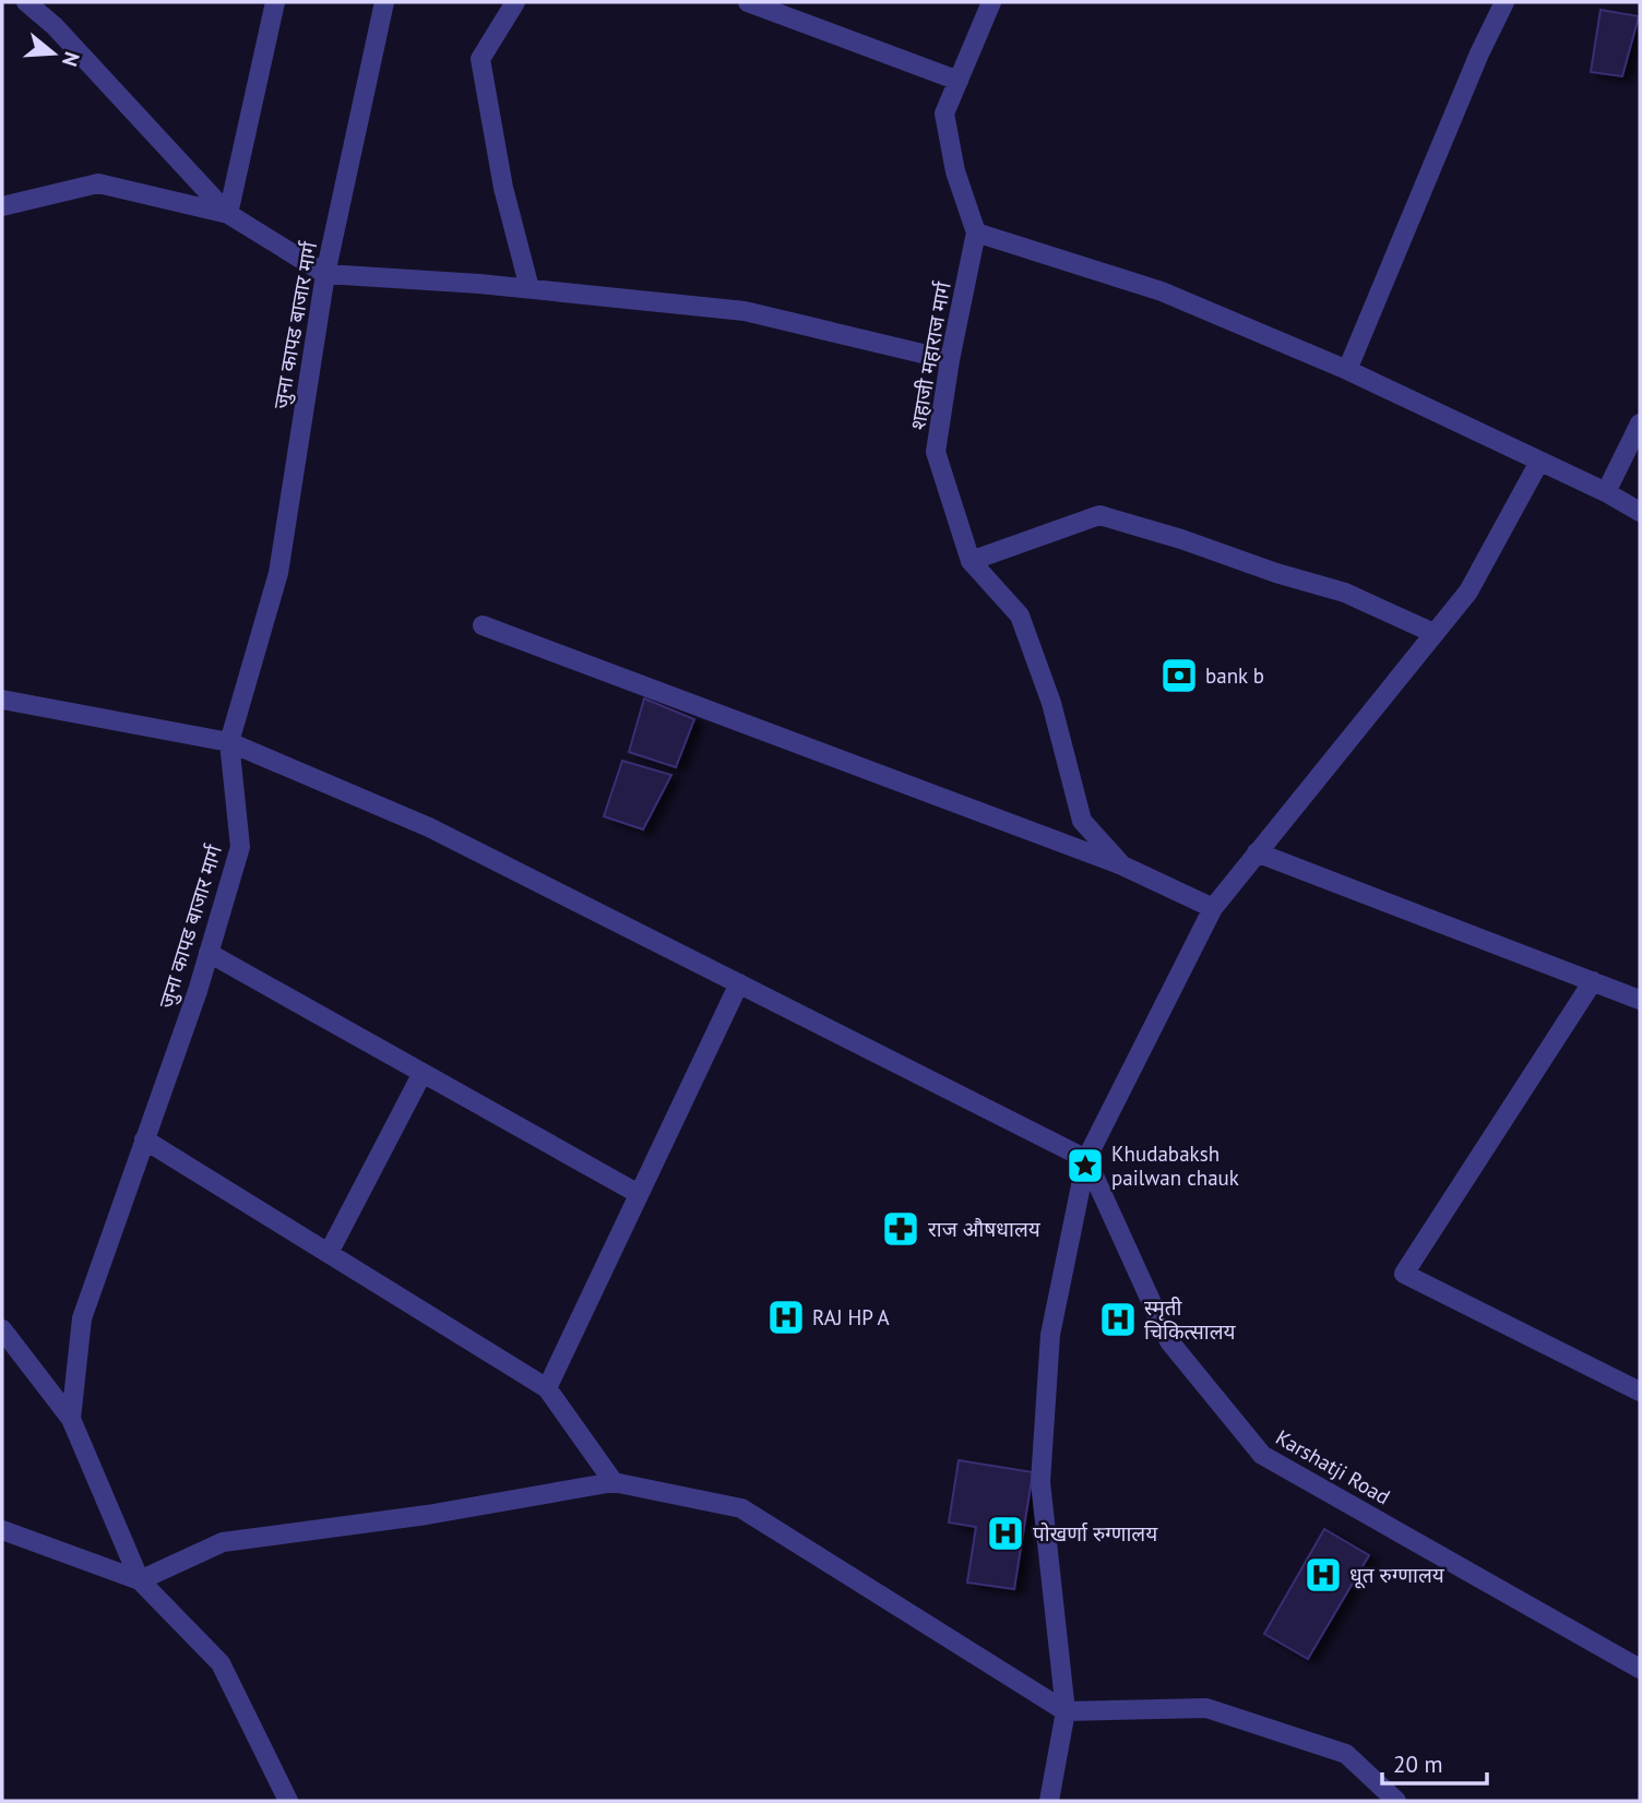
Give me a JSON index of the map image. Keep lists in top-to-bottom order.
{
  "streets": {
    "street": ["जुना कापड बाजार मार्ग", "शहाजी महाराज मार्ग", "Karshatji Road"]
  },
  "places": {
    "bank": ["bank b"],
    "place": ["Khudabaksh pailwan chauk"],
    "pharmacy": ["राज औषधालय"],
    "hospital": [
      "RAJ HP A",
      "स्मृती चिकित्सालय",
      "पोखर्णा रुग्णालय",
      "धूत रुग्णालय"
    ]
  },
  "scale_bar": "20 m",
  "north": "right"
}
